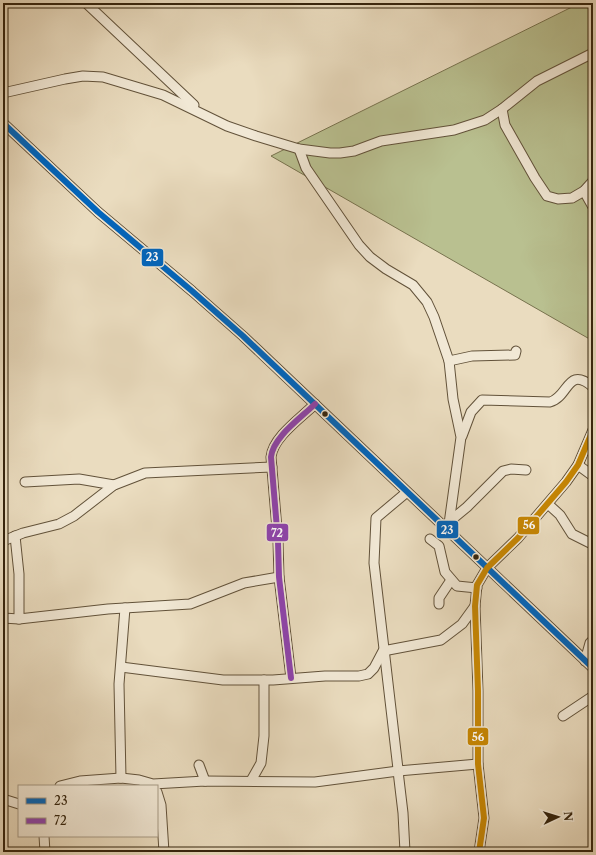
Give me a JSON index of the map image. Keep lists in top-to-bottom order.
{
  "lines": ["transit line 23", "transit line 72", "transit line 56"],
  "legend": ["23", "72"],
  "north": "right"
}
